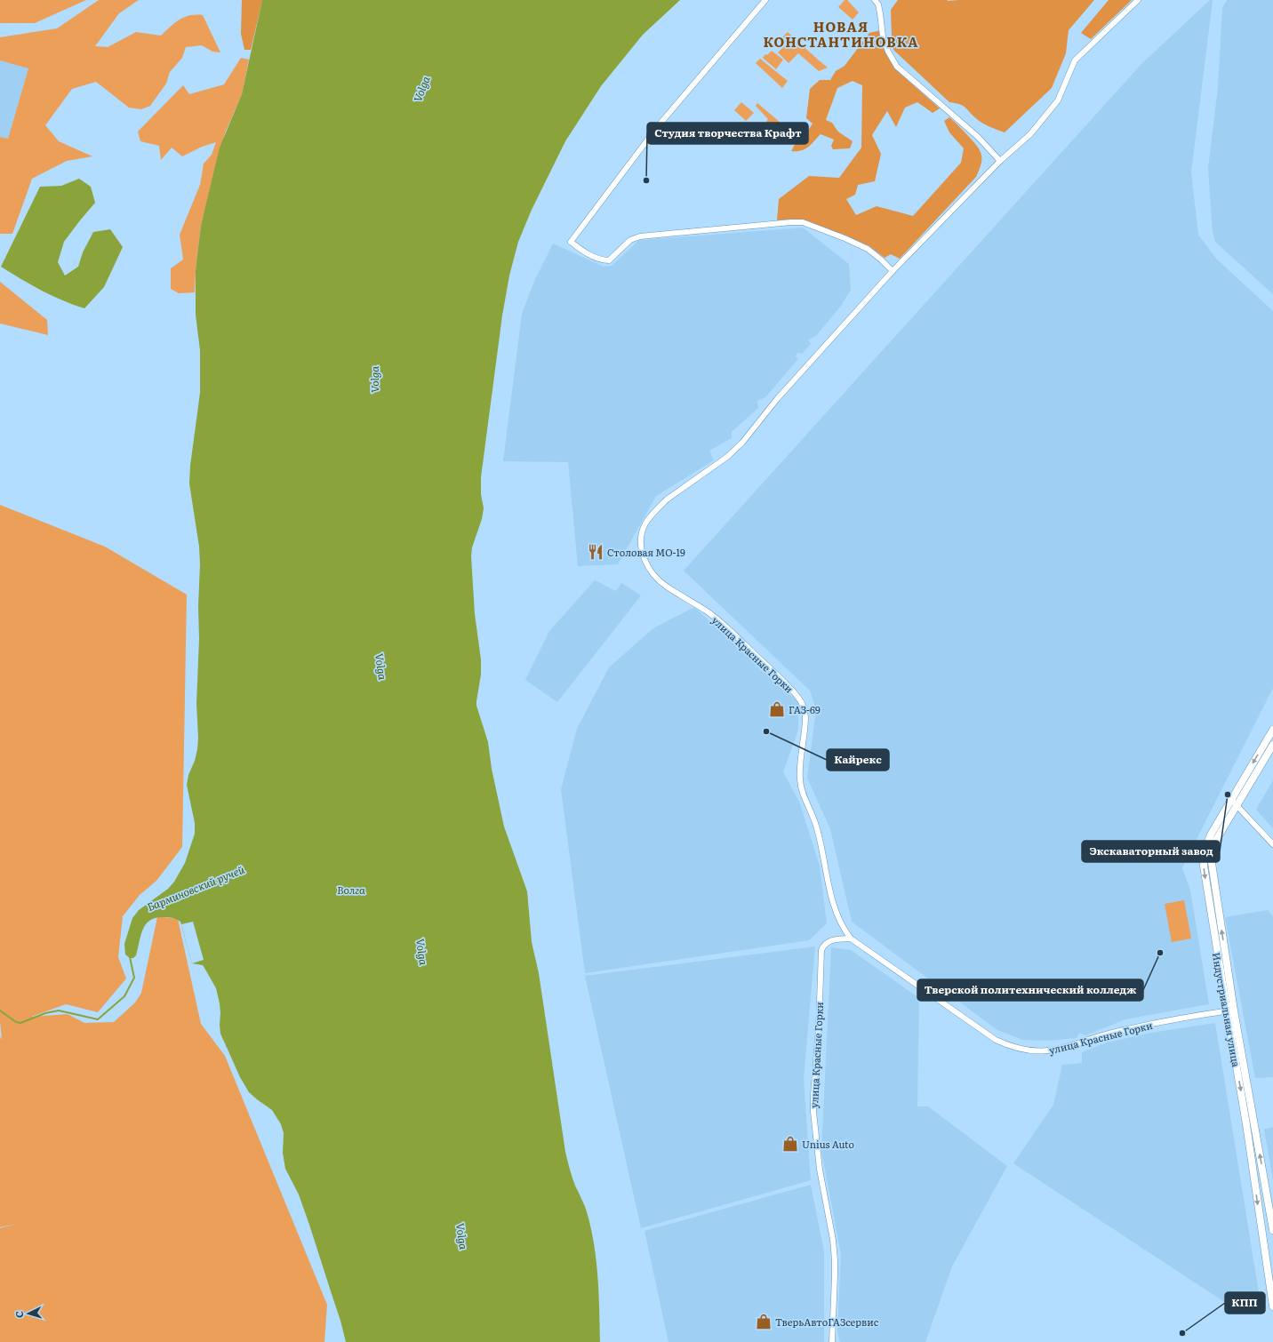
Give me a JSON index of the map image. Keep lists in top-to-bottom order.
{
  "streets": {
    "street": ["улица Красные Горки", "Индустриальная улица"]
  },
  "crossings": [
    ["улица Красные Горки", "Индустриальная улица"]
  ],
  "districts": ["НОВАЯ КОНСТАНТИНОВКА"],
  "water": ["Volga", "Барминовский ручей", "Волга"],
  "places": {
    "other": [
      "Студия творчества Крафт",
      "Кайрекс",
      "Экскаваторный завод",
      "Тверской политехнический колледж",
      "КПП"
    ],
    "restaurant": ["Столовая МО-19"],
    "shop": ["ГАЗ-69", "Unius Auto", "ТверьАвтоГАЗсервис"]
  },
  "north": "left"
}
